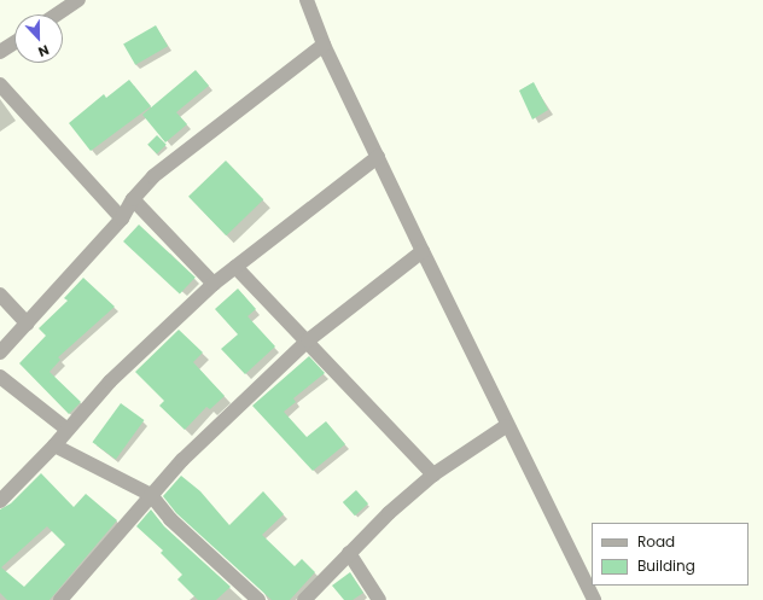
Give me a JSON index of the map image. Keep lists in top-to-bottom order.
{
  "legend": ["Road", "Building"],
  "north": "bottom"
}
